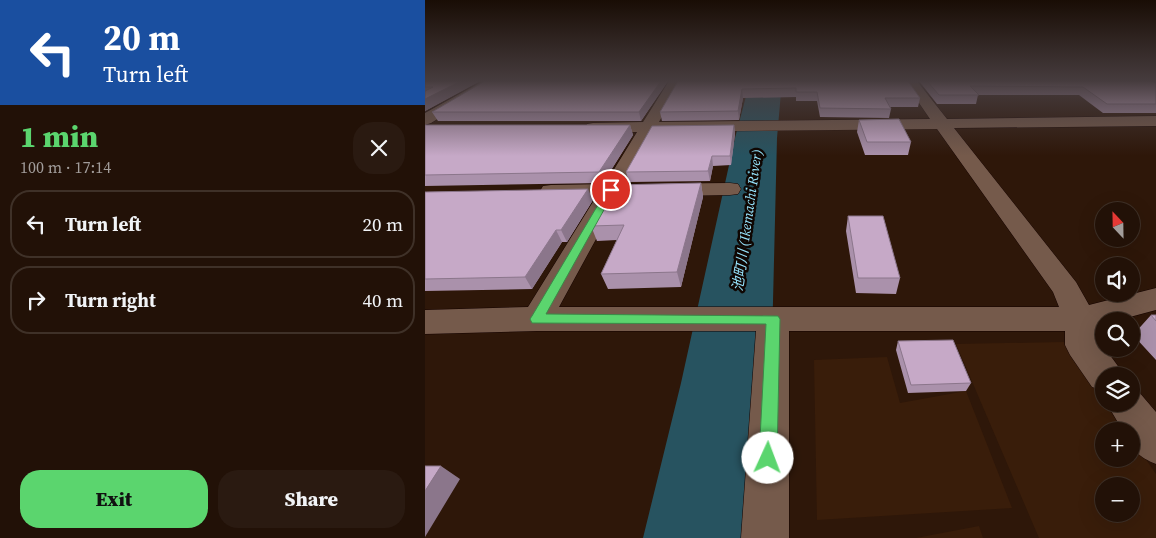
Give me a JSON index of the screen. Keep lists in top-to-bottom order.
{
  "water": ["池町川 (Ikemachi River)"],
  "north": "top",
  "page": {
    "turn": ["20 m", "Turn left"],
    "heading": ["1 min", "100 m · 17:14"],
    "list": [
      {
        "name": "Turn left",
        "value": "20 m"
      },
      {
        "name": "Turn right",
        "value": "40 m"
      }
    ],
    "map_buttons": ["+", "−"],
    "buttons": ["Exit", "Share"]
  }
}
